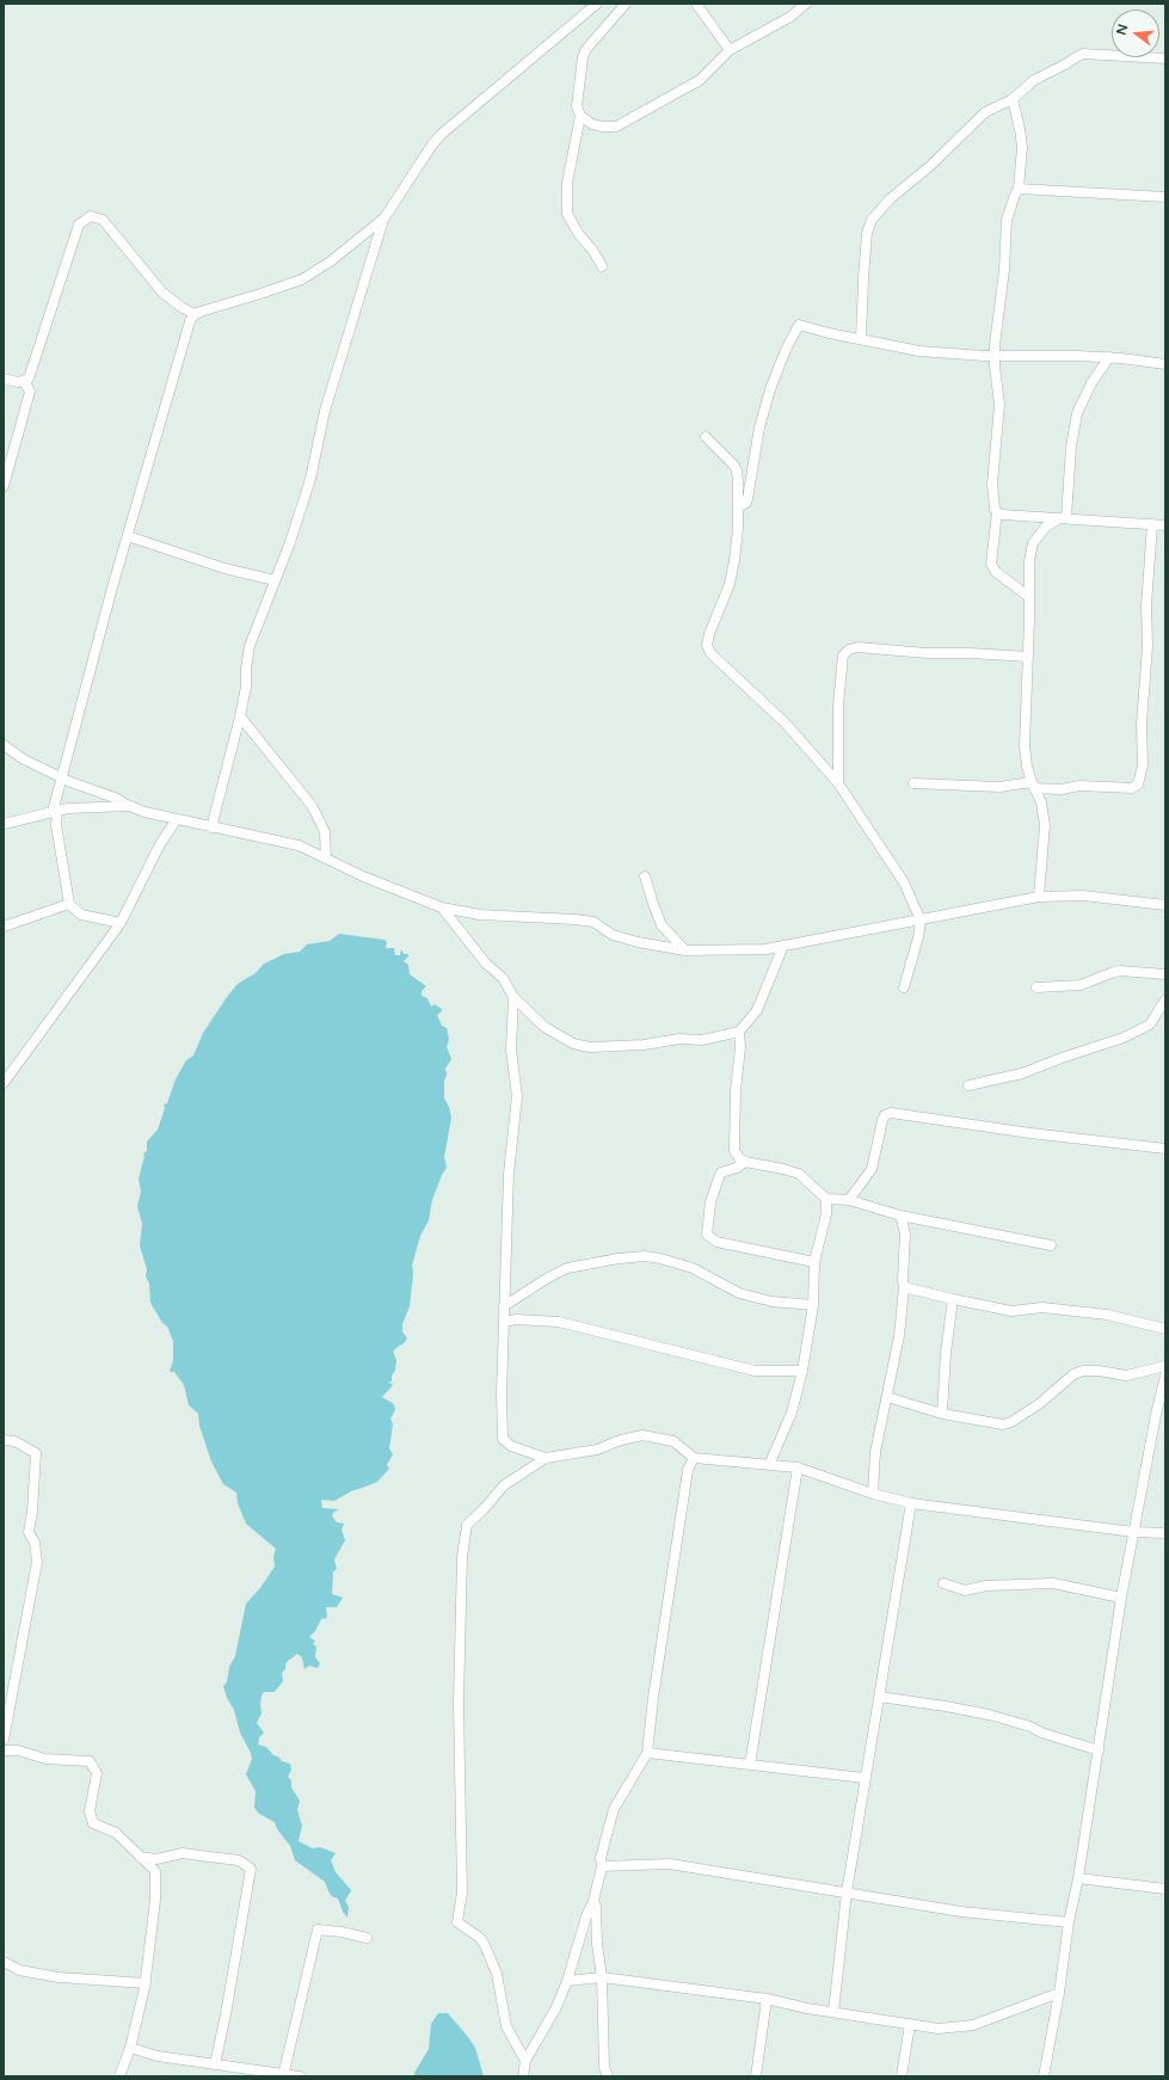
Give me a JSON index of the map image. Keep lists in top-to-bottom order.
{
  "north": "left"
}
